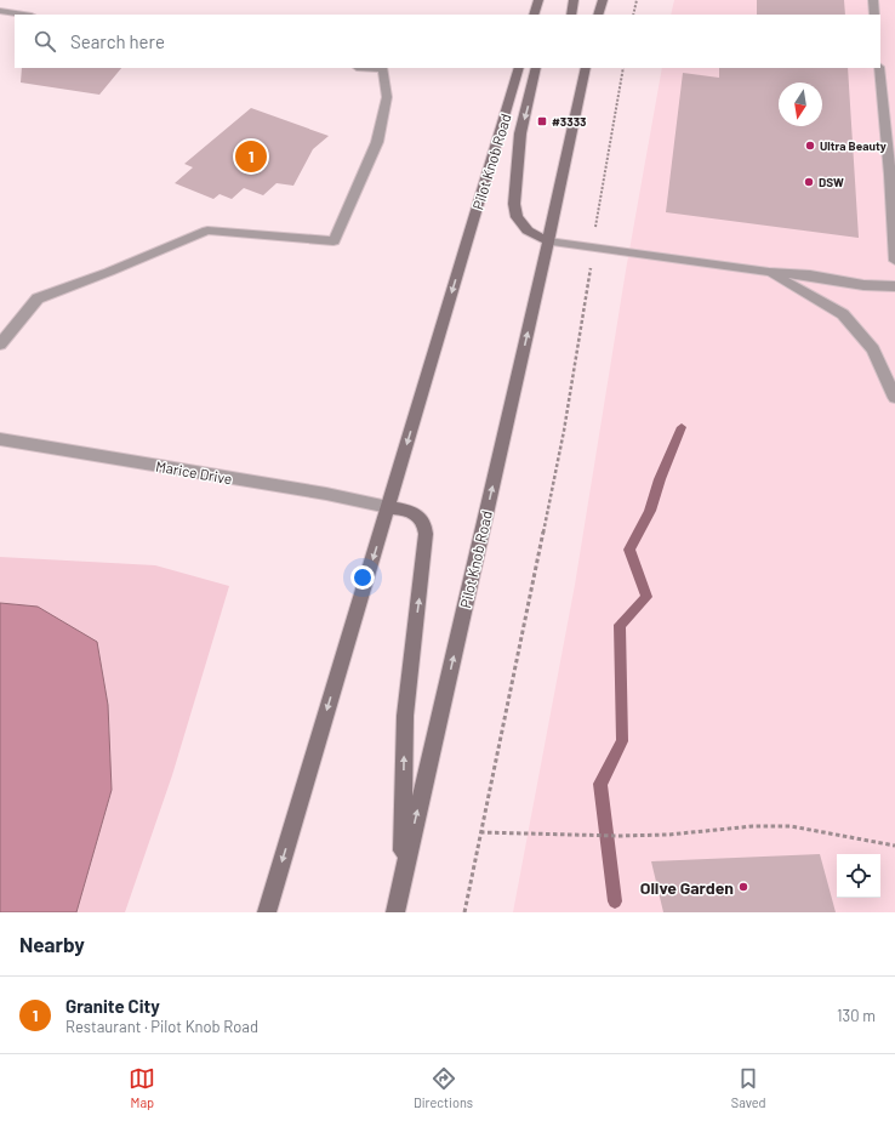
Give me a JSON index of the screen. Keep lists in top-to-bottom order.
{
  "streets": {
    "main road": ["Pilot Knob Road"],
    "street": ["Marice Drive"]
  },
  "crossings": [
    ["Pilot Knob Road", "Marice Drive"]
  ],
  "places": {
    "transit": ["#3333"],
    "other": ["Ultra Beauty", "DSW", "Olive Garden"]
  },
  "north": "bottom",
  "page": {
    "search": "Search here",
    "pins": "1",
    "heading": "Nearby",
    "list": [
      {
        "mark": "1",
        "name": "Granite City",
        "note": "Restaurant · Pilot Knob Road",
        "value": "130 m"
      }
    ],
    "nav": ["Map", "Directions", "Saved"]
  }
}
